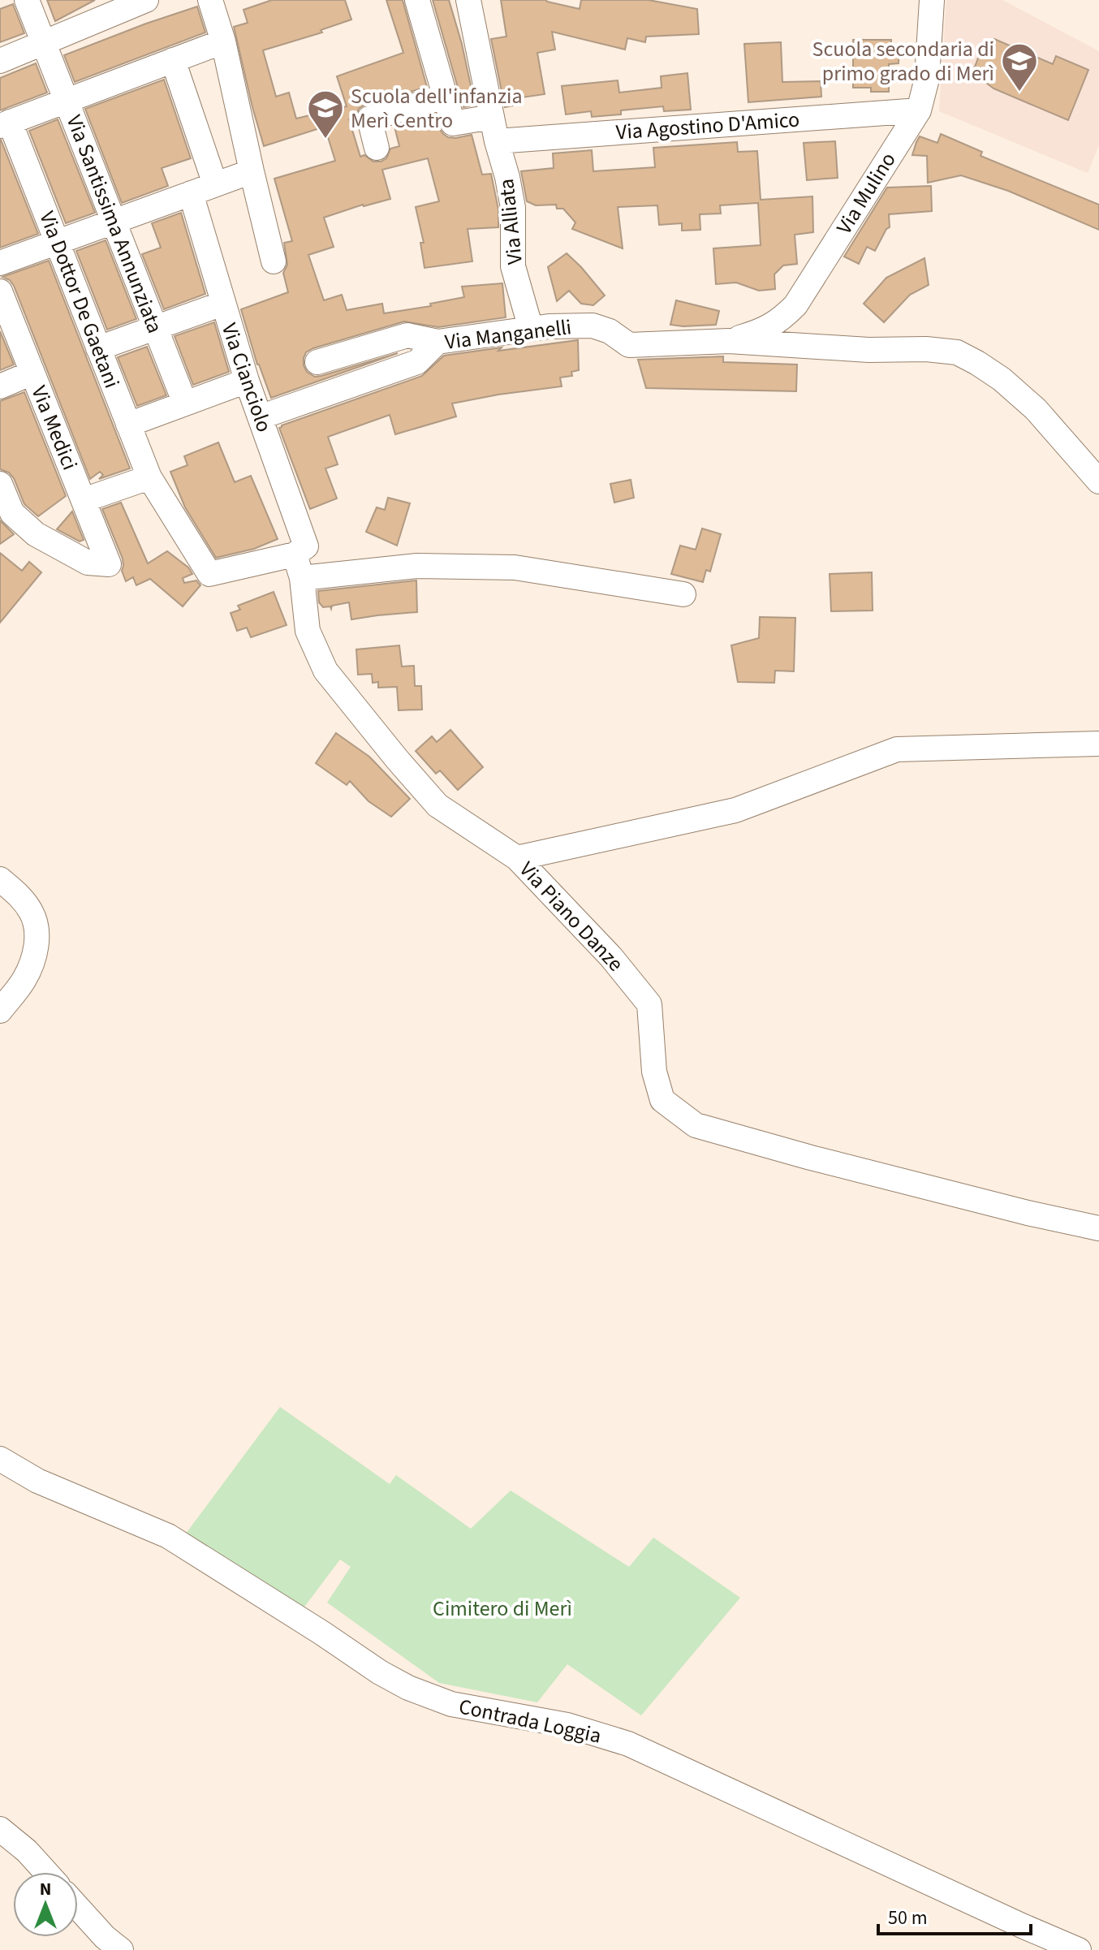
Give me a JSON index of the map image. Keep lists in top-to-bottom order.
{
  "streets": {
    "street": [
      "Via Agostino D'Amico",
      "Via Mulino",
      "Via Alliata",
      "Via Santissima Annunziata",
      "Via Dottor De Gaetani",
      "Via Manganelli",
      "Via Cianciolo",
      "Via Medici",
      "Via Piano Danze",
      "Contrada Loggia"
    ]
  },
  "crossings": [
    ["Via Agostino D'Amico", "Via Mulino"],
    ["Via Agostino D'Amico", "Via Alliata"],
    ["Via Mulino", "Via Manganelli"],
    ["Via Alliata", "Via Manganelli"],
    ["Via Manganelli", "Via Cianciolo"],
    ["Via Cianciolo", "Via Piano Danze"]
  ],
  "parks": ["Cimitero di Merì"],
  "places": {
    "school or university": ["Scuola secondaria di primo grado di Merì", "Scuola dell'infanzia Merì Centro"]
  },
  "scale_bar": "50 m",
  "north": "top"
}
